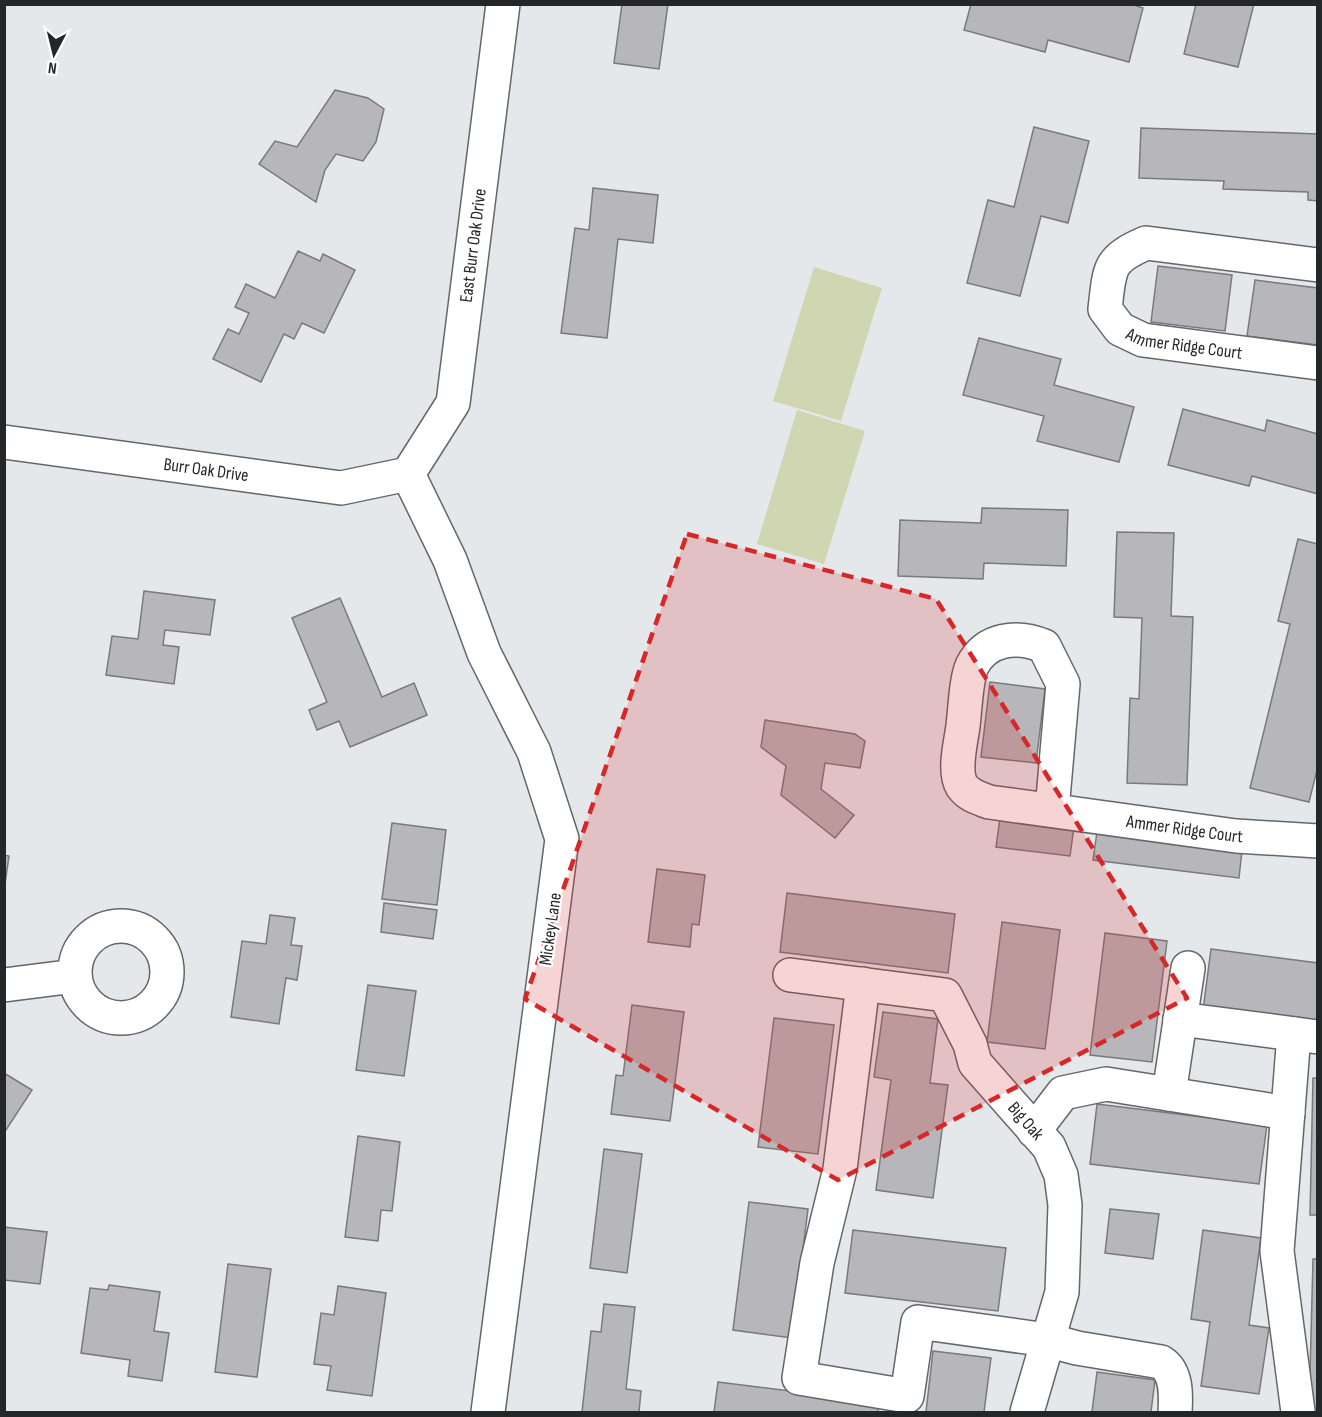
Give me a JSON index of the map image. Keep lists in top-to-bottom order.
{
  "streets": {
    "street": [
      "East Burr Oak Drive",
      "Ammer Ridge Court",
      "Burr Oak Drive",
      "Mickey Lane",
      "Big Oak"
    ]
  },
  "crossings": [
    ["East Burr Oak Drive", "Burr Oak Drive"],
    ["East Burr Oak Drive", "Mickey Lane"],
    ["Burr Oak Drive", "Mickey Lane"]
  ],
  "north": "bottom"
}
